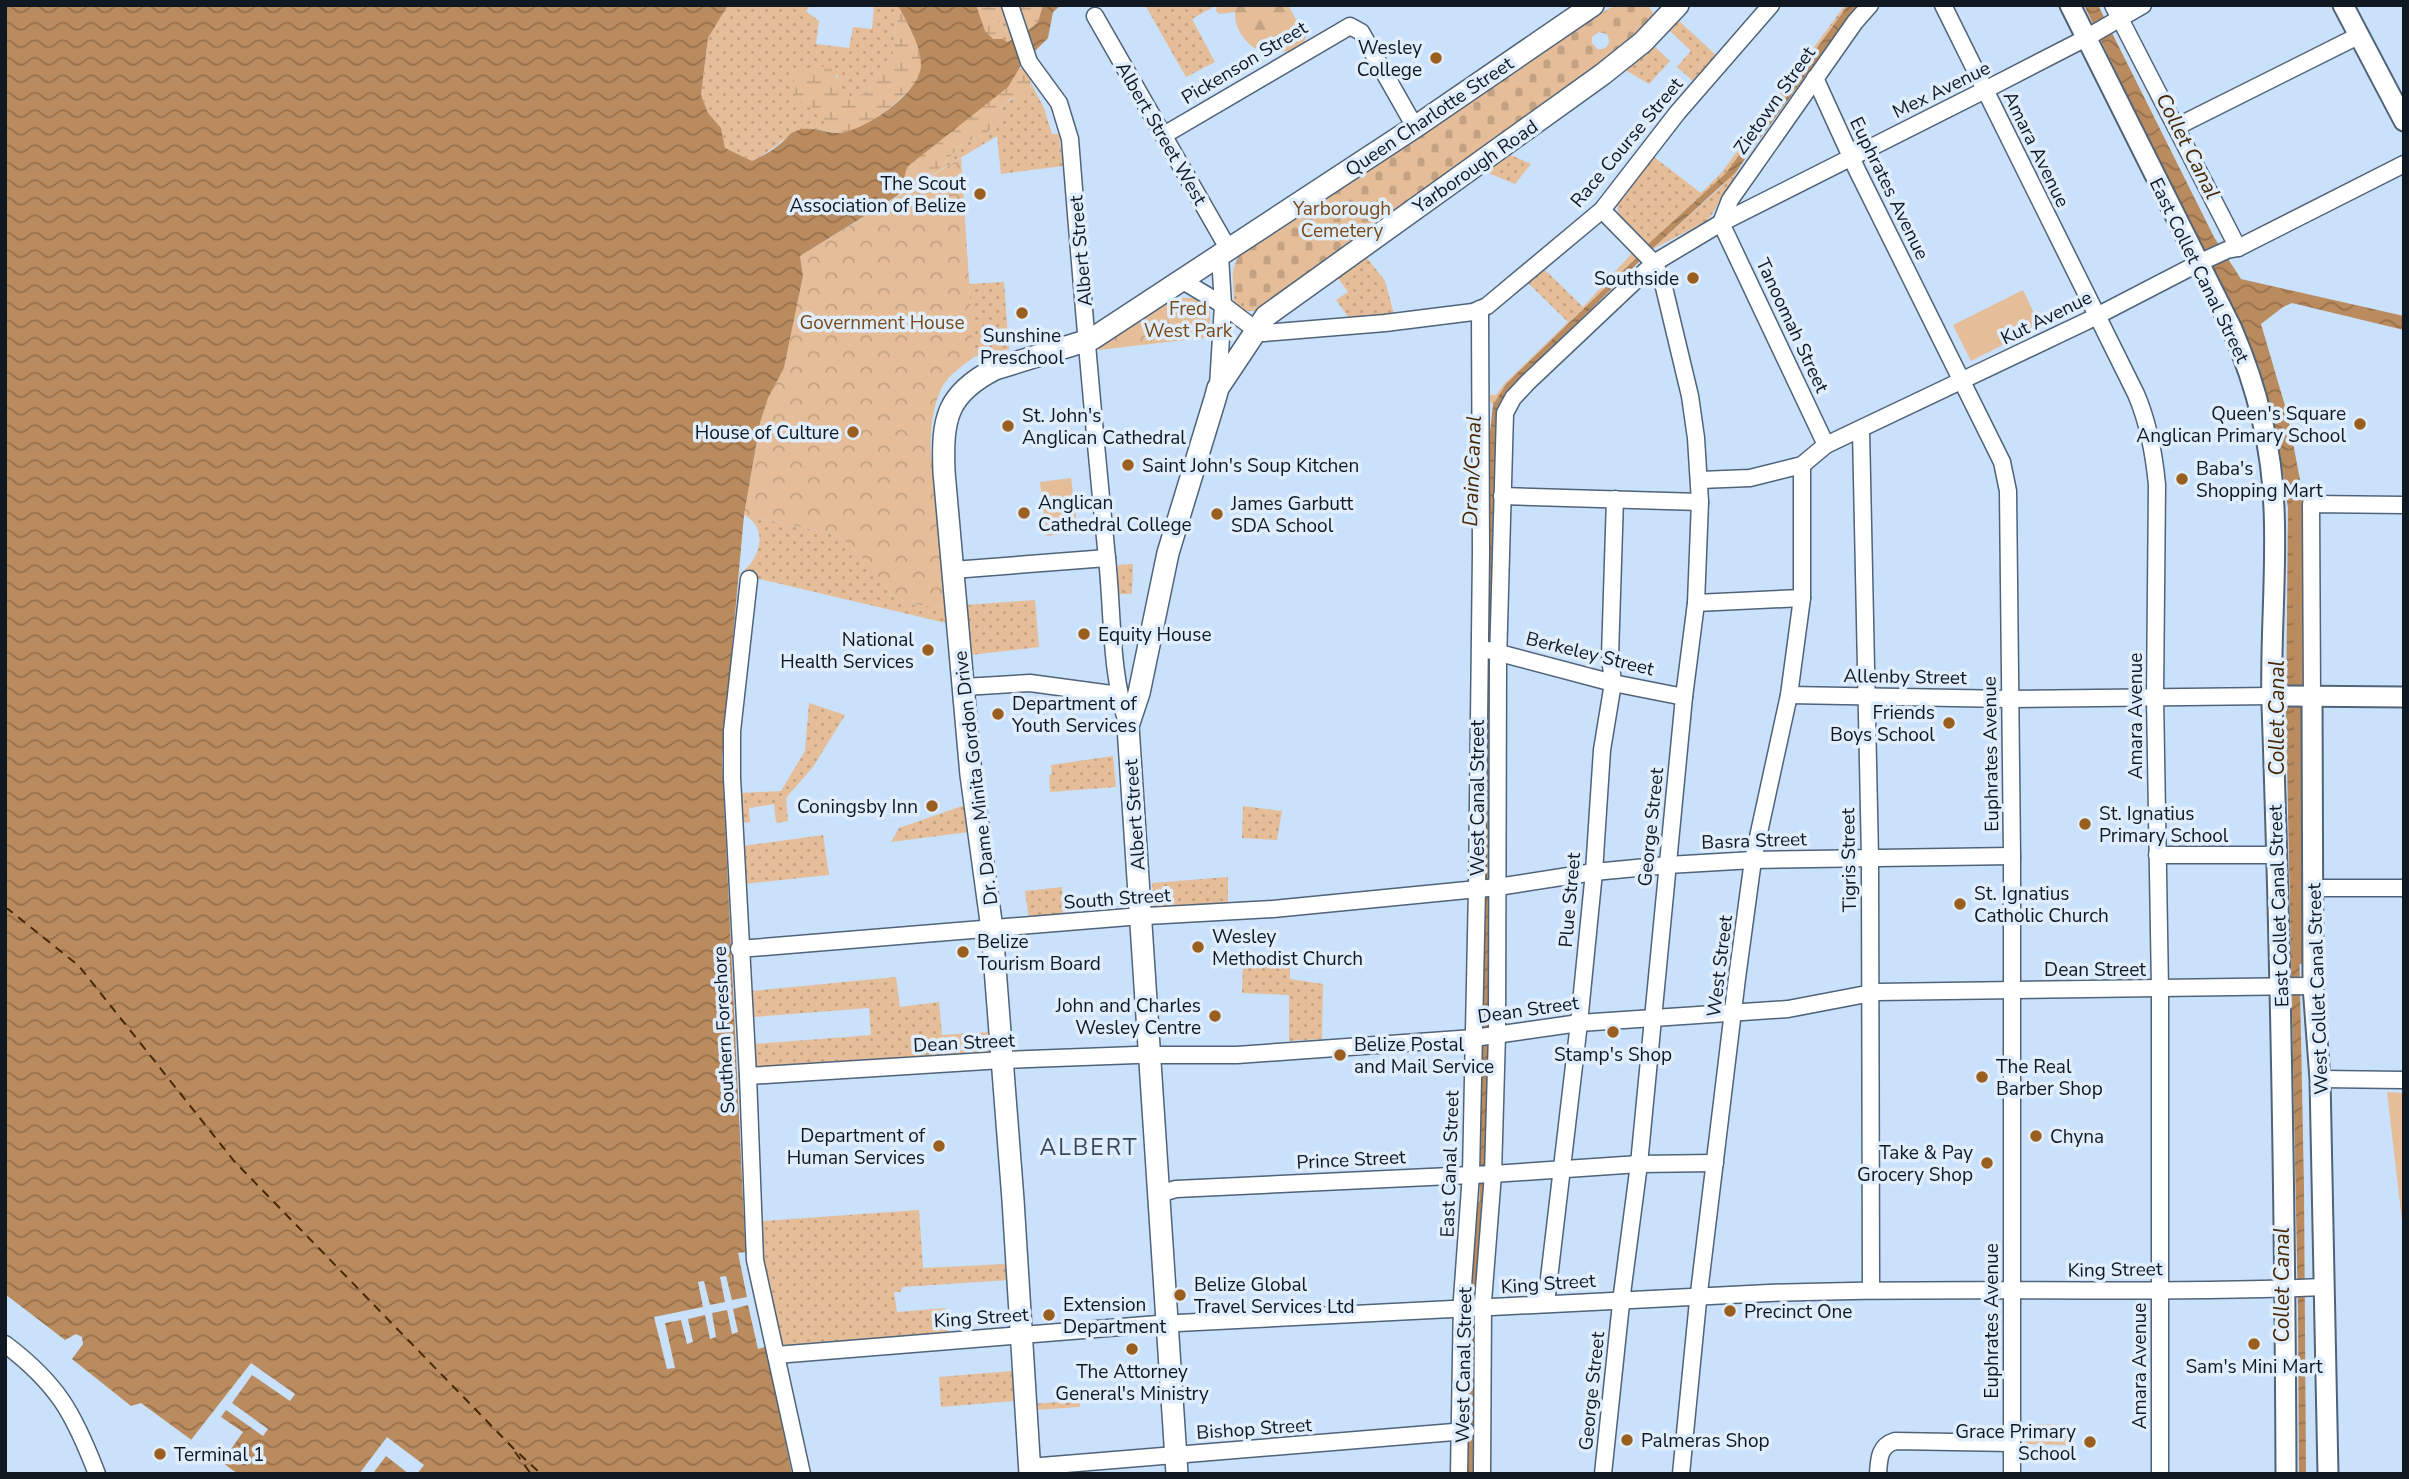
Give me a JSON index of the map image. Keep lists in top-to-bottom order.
{
  "streets": {
    "main road": [
      "Queen Charlotte Street",
      "Albert Street West",
      "Yarborough Road",
      "Albert Street",
      "Dr. Dame Minita Gordon Drive"
    ],
    "street": [
      "Pickenson Street",
      "Mex Avenue",
      "Zietown Street",
      "Race Course Street",
      "Amara Avenue",
      "Euphrates Avenue",
      "East Collet Canal Street",
      "Kut Avenue",
      "Tanoomah Street",
      "Berkeley Street",
      "Allenby Street",
      "West Canal Street",
      "George Street",
      "Basra Street",
      "Tigris Street",
      "South Street",
      "Plue Street",
      "West Street",
      "Dean Street",
      "West Collet Canal Street",
      "Southern Foreshore",
      "Prince Street",
      "East Canal Street",
      "King Street",
      "Bishop Street"
    ]
  },
  "crossings": [
    ["Pickenson Street", "Queen Charlotte Street"],
    ["Pickenson Street", "Albert Street West"],
    ["Mex Avenue", "Zietown Street"],
    ["Mex Avenue", "Amara Avenue"],
    ["Mex Avenue", "Euphrates Avenue"],
    ["Mex Avenue", "East Collet Canal Street"],
    ["Mex Avenue", "Tanoomah Street"],
    ["Zietown Street", "Euphrates Avenue"],
    ["Zietown Street", "Tanoomah Street"],
    ["Queen Charlotte Street", "Albert Street West"],
    ["Queen Charlotte Street", "Albert Street"],
    ["Queen Charlotte Street", "Dr. Dame Minita Gordon Drive"],
    ["Albert Street West", "Yarborough Road"],
    ["Albert Street West", "Albert Street"],
    ["Race Course Street", "George Street"],
    ["Race Course Street", "East Canal Street"],
    ["Amara Avenue", "Kut Avenue"],
    ["Amara Avenue", "Allenby Street"],
    ["Amara Avenue", "Dean Street"],
    ["Amara Avenue", "King Street"],
    ["Euphrates Avenue", "Kut Avenue"],
    ["Euphrates Avenue", "Allenby Street"],
    ["Euphrates Avenue", "Basra Street"],
    ["Euphrates Avenue", "Dean Street"],
    ["Euphrates Avenue", "King Street"],
    ["Albert Street", "Dr. Dame Minita Gordon Drive"],
    ["Albert Street", "South Street"],
    ["Albert Street", "Dean Street"],
    ["Albert Street", "Prince Street"],
    ["Albert Street", "King Street"],
    ["Albert Street", "Bishop Street"],
    ["East Collet Canal Street", "Kut Avenue"],
    ["East Collet Canal Street", "Allenby Street"],
    ["East Collet Canal Street", "Dean Street"],
    ["East Collet Canal Street", "West Collet Canal Street"],
    ["East Collet Canal Street", "King Street"],
    ["Kut Avenue", "Tanoomah Street"],
    ["Kut Avenue", "George Street"],
    ["Kut Avenue", "Tigris Street"],
    ["Kut Avenue", "West Street"],
    ["Berkeley Street", "George Street"],
    ["Berkeley Street", "Plue Street"],
    ["Berkeley Street", "East Canal Street"],
    ["Allenby Street", "Tigris Street"],
    ["Allenby Street", "West Street"],
    ["Dr. Dame Minita Gordon Drive", "South Street"],
    ["Dr. Dame Minita Gordon Drive", "Dean Street"],
    ["Dr. Dame Minita Gordon Drive", "King Street"],
    ["Dr. Dame Minita Gordon Drive", "Bishop Street"],
    ["West Canal Street", "Basra Street"],
    ["West Canal Street", "South Street"],
    ["West Canal Street", "Dean Street"],
    ["West Canal Street", "Prince Street"],
    ["West Canal Street", "East Canal Street"],
    ["West Canal Street", "King Street"],
    ["West Canal Street", "Bishop Street"],
    ["George Street", "Basra Street"],
    ["George Street", "Dean Street"],
    ["George Street", "Prince Street"],
    ["George Street", "King Street"],
    ["Basra Street", "Tigris Street"],
    ["Basra Street", "South Street"],
    ["Basra Street", "Plue Street"],
    ["Basra Street", "West Street"],
    ["Basra Street", "East Canal Street"],
    ["Tigris Street", "Dean Street"],
    ["Tigris Street", "King Street"],
    ["South Street", "Southern Foreshore"],
    ["South Street", "East Canal Street"],
    ["Plue Street", "Dean Street"],
    ["Plue Street", "Prince Street"],
    ["Plue Street", "King Street"],
    ["West Street", "Dean Street"],
    ["West Street", "Prince Street"],
    ["West Street", "King Street"],
    ["Dean Street", "West Collet Canal Street"],
    ["Dean Street", "Southern Foreshore"],
    ["Dean Street", "East Canal Street"],
    ["West Collet Canal Street", "King Street"],
    ["Southern Foreshore", "King Street"],
    ["Prince Street", "East Canal Street"],
    ["East Canal Street", "King Street"],
    ["East Canal Street", "Bishop Street"]
  ],
  "districts": ["ALBERT"],
  "water": ["Collet Canal", "Drain/Canal"],
  "parks": ["Yarborough Cemetery", "Fred West Park", "Government House"],
  "places": [
    "Wesley College",
    "The Scout Association of Belize",
    "Southside",
    "Sunshine Preschool",
    "Queen's Square Anglican Primary School",
    "St. John's Anglican Cathedral",
    "House of Culture",
    "Saint John's Soup Kitchen",
    "Baba's Shopping Mart",
    "Anglican Cathedral College",
    "James Garbutt SDA School",
    "Equity House",
    "National Health Services",
    "Department of Youth Services",
    "Friends Boys School",
    "Coningsby Inn",
    "St. Ignatius Primary School",
    "St. Ignatius Catholic Church",
    "Wesley Methodist Church",
    "Belize Tourism Board",
    "John and Charles Wesley Centre",
    "Stamp's Shop",
    "Belize Postal and Mail Service",
    "The Real Barber Shop",
    "Chyna",
    "Department of Human Services",
    "Take & Pay Grocery Shop",
    "Belize Global Travel Services Ltd",
    "Precinct One",
    "Extension Department",
    "Sam's Mini Mart",
    "The Attorney General's Ministry",
    "Palmeras Shop",
    "Grace Primary School",
    "Terminal 1"
  ]
}
